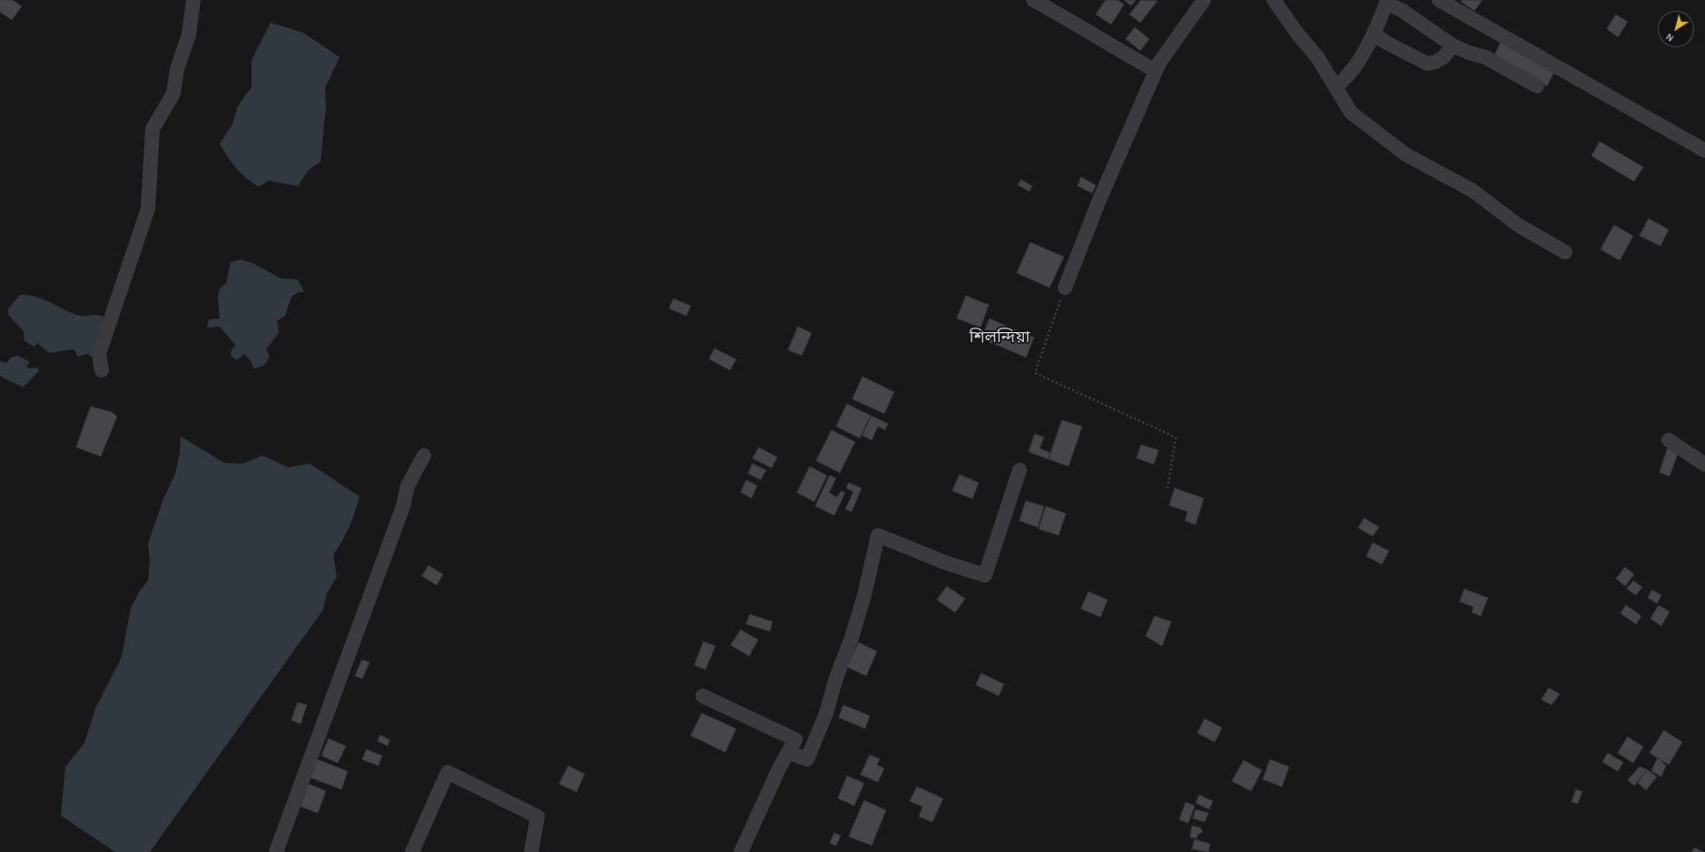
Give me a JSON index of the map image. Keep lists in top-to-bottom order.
{
  "districts": ["শিলন্দিয়া"],
  "north": "bottom left"
}
